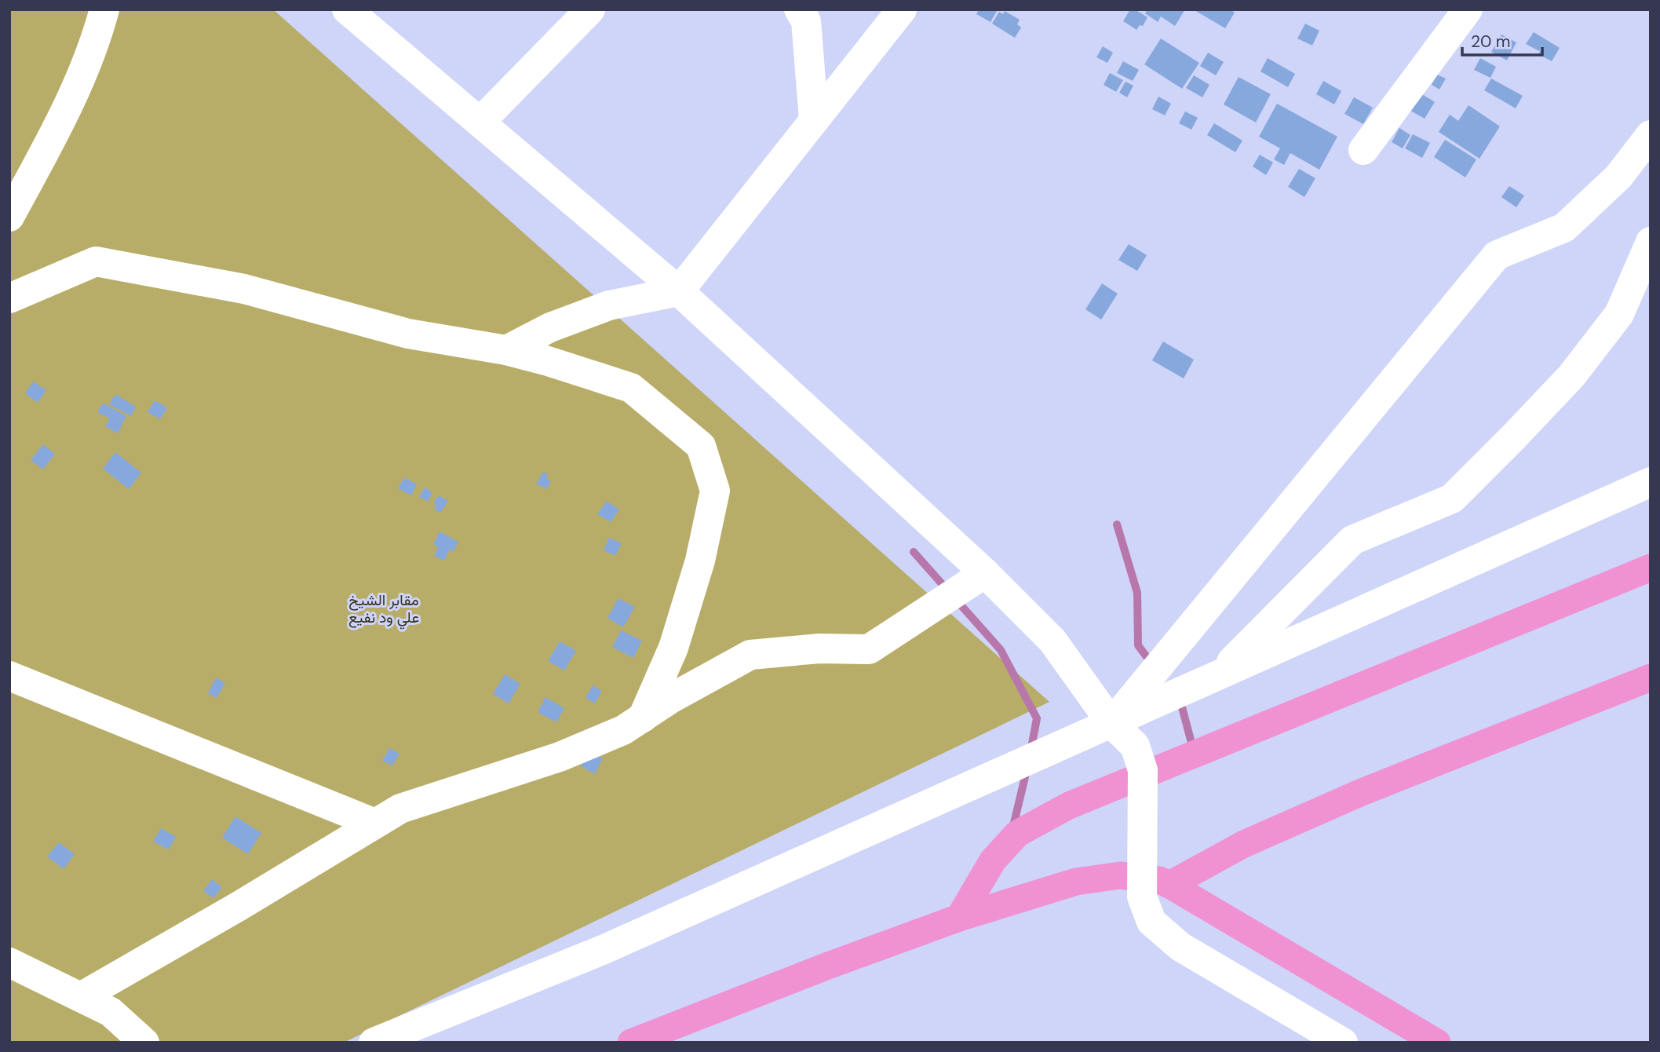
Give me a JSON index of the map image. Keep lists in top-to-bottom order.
{
  "parks": ["مقابر الشيخ علي ود نفيع"],
  "scale_bar": "20 m"
}
